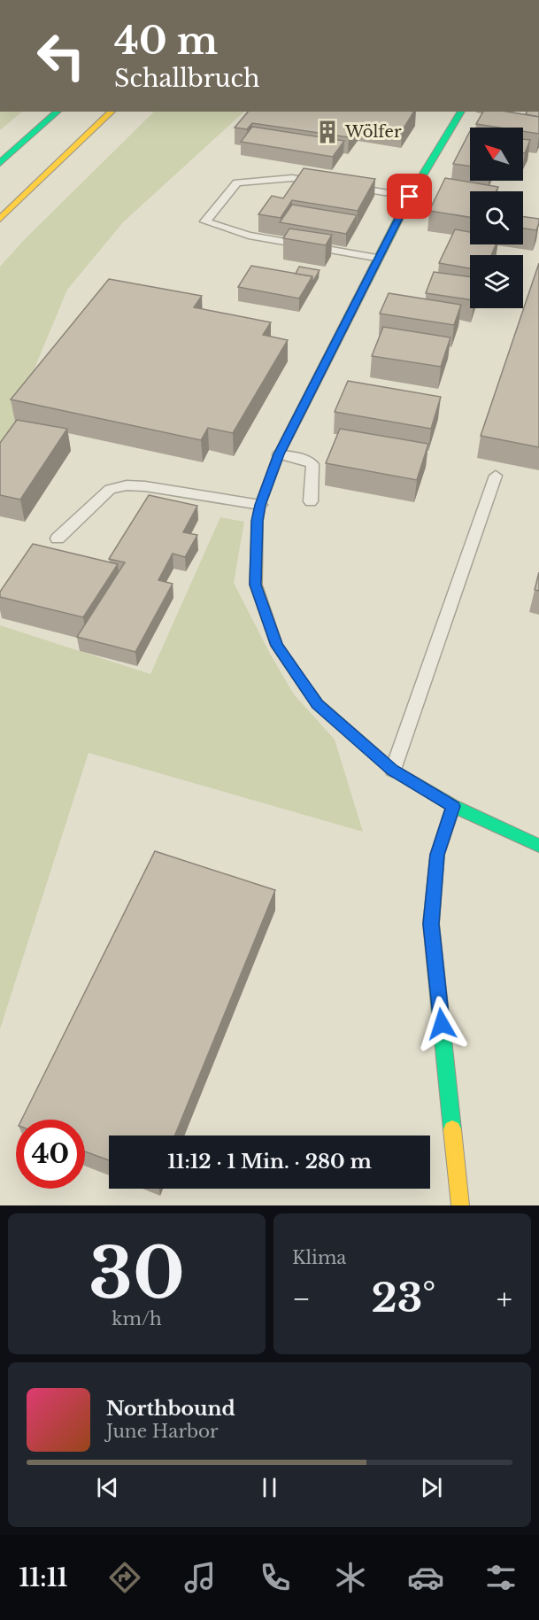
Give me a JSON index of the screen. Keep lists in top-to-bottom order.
{
  "places": {
    "building": ["Wölfer"]
  },
  "north": "top left",
  "page": {
    "turn": ["40 m", "Schallbruch"],
    "limit": "40",
    "trip": "11:12 · 1 Min. · 280 m",
    "tile": [
      ["30", "km/h"],
      "Klima"
    ],
    "heat": ["−", "23°", "+"],
    "song": ["Northbound", "June Harbor"],
    "tabs": "11:11"
  }
}
